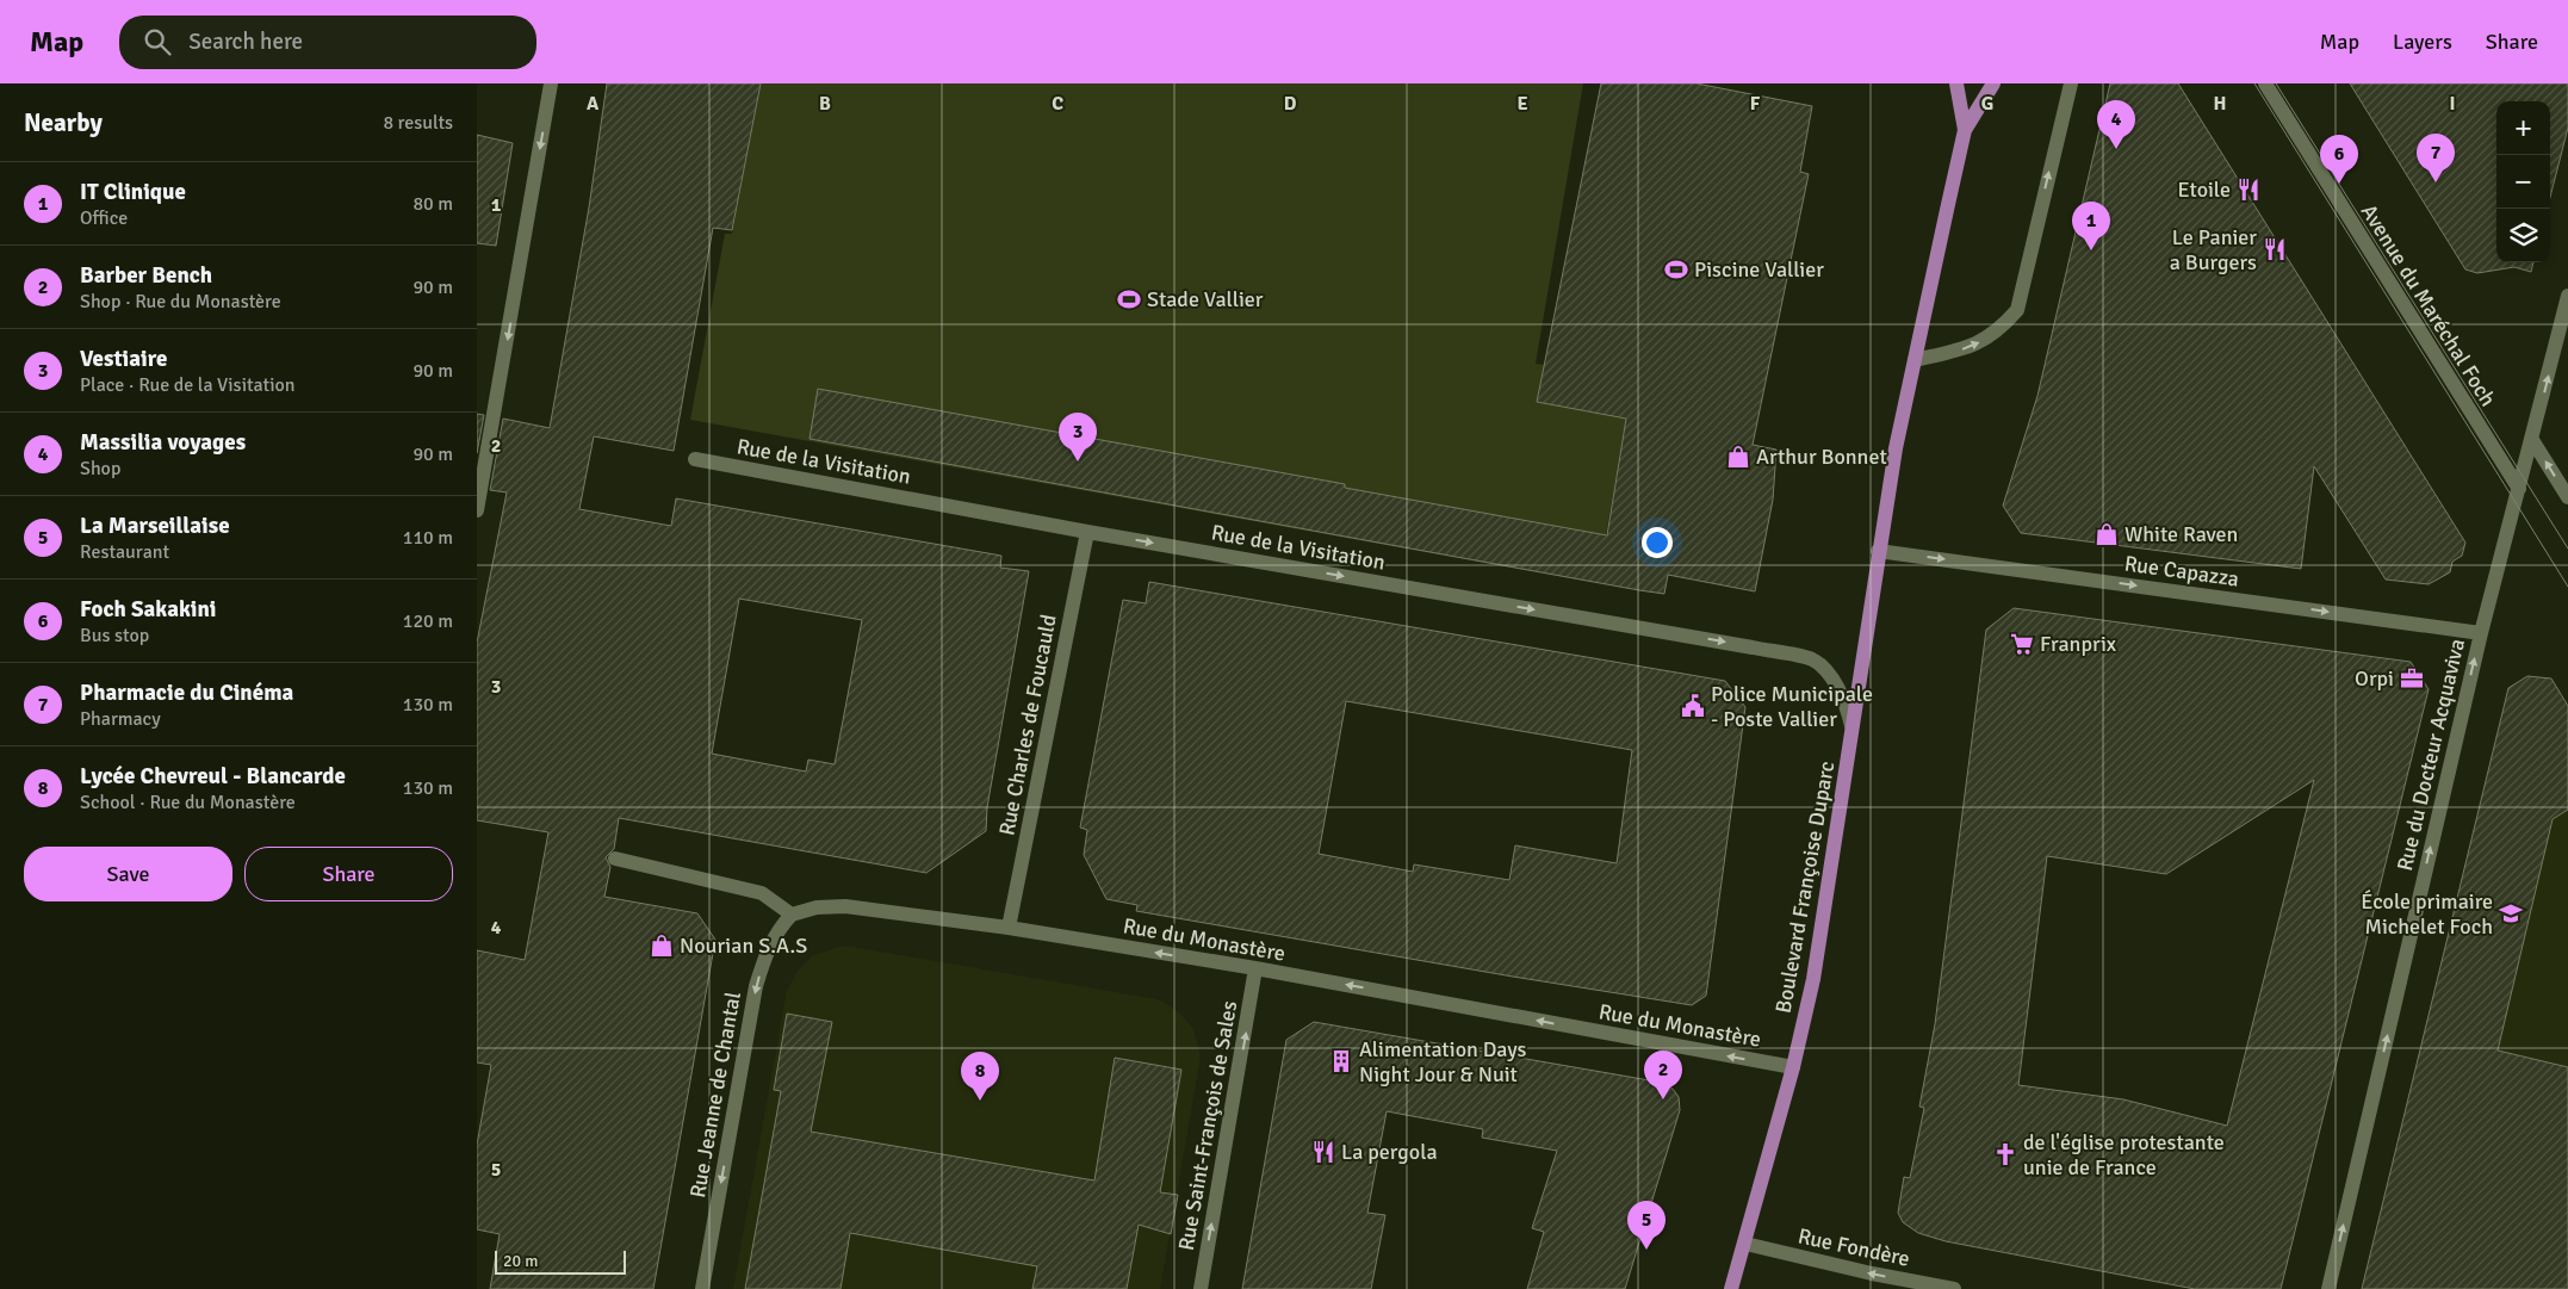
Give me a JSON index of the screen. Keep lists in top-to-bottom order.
{
  "streets": {
    "main road": ["Boulevard Françoise Duparc"],
    "street": [
      "Avenue du Maréchal Foch",
      "Rue de la Visitation",
      "Rue Capazza",
      "Rue Charles de Foucauld",
      "Rue du Docteur Acquaviva",
      "Rue du Monastère",
      "Rue Jeanne de Chantal",
      "Rue Saint-François de Sales",
      "Rue Fondère"
    ]
  },
  "crossings": [
    ["Avenue du Maréchal Foch", "Rue du Docteur Acquaviva"],
    ["Rue de la Visitation", "Rue Charles de Foucauld"],
    ["Rue de la Visitation", "Boulevard Françoise Duparc"],
    ["Rue Capazza", "Rue du Docteur Acquaviva"],
    ["Rue Capazza", "Boulevard Françoise Duparc"],
    ["Rue Charles de Foucauld", "Rue du Monastère"],
    ["Boulevard Françoise Duparc", "Rue du Monastère"],
    ["Boulevard Françoise Duparc", "Rue Fondère"],
    ["Rue du Monastère", "Rue Jeanne de Chantal"],
    ["Rue du Monastère", "Rue Saint-François de Sales"]
  ],
  "one_way": [
    "Rue de la Visitation",
    "Rue Capazza",
    "Rue du Docteur Acquaviva",
    "Rue du Monastère",
    "Rue Jeanne de Chantal",
    "Rue Saint-François de Sales",
    "Rue Fondère"
  ],
  "places": {
    "restaurant": ["Etoile", "Le Panier a Burgers", "La pergola"],
    "sports": ["Piscine Vallier", "Stade Vallier"],
    "shop": ["Arthur Bonnet", "White Raven", "Nourian S.A.S"],
    "supermarket": ["Franprix"],
    "office": ["Orpi"],
    "public building": ["Police Municipale - Poste Vallier"],
    "school or university": ["École primaire Michelet Foch"],
    "building": ["Alimentation Days Night Jour & Nuit"],
    "church": ["de l'église protestante unie de France"]
  },
  "scale_bar": "20 m",
  "page": {
    "header": "Map",
    "search": "Search here",
    "nav": ["Map", "Layers", "Share"],
    "heading": ["Nearby", "8 results"],
    "pins": [
      "4",
      "7",
      "6",
      "1",
      "3",
      "2",
      "8",
      "5"
    ],
    "map_buttons": ["+", "−"],
    "list": [
      {
        "mark": "1",
        "name": "IT Clinique",
        "note": "Office",
        "value": "80 m"
      },
      {
        "mark": "2",
        "name": "Barber Bench",
        "note": "Shop · Rue du Monastère",
        "value": "90 m"
      },
      {
        "mark": "3",
        "name": "Vestiaire",
        "note": "Place · Rue de la Visitation",
        "value": "90 m"
      },
      {
        "mark": "4",
        "name": "Massilia voyages",
        "note": "Shop",
        "value": "90 m"
      },
      {
        "mark": "5",
        "name": "La Marseillaise",
        "note": "Restaurant",
        "value": "110 m"
      },
      {
        "mark": "6",
        "name": "Foch Sakakini",
        "note": "Bus stop",
        "value": "120 m"
      },
      {
        "mark": "7",
        "name": "Pharmacie du Cinéma",
        "note": "Pharmacy",
        "value": "130 m"
      },
      {
        "mark": "8",
        "name": "Lycée Chevreul - Blancarde",
        "note": "School · Rue du Monastère",
        "value": "130 m"
      }
    ],
    "buttons": ["Save", "Share"],
    "scale": "20 m"
  },
  "grid": {
    "columns": [
      "A",
      "B",
      "C",
      "D",
      "E",
      "F",
      "G",
      "H",
      "I"
    ],
    "rows": [
      "1",
      "2",
      "3",
      "4",
      "5"
    ]
  }
}
